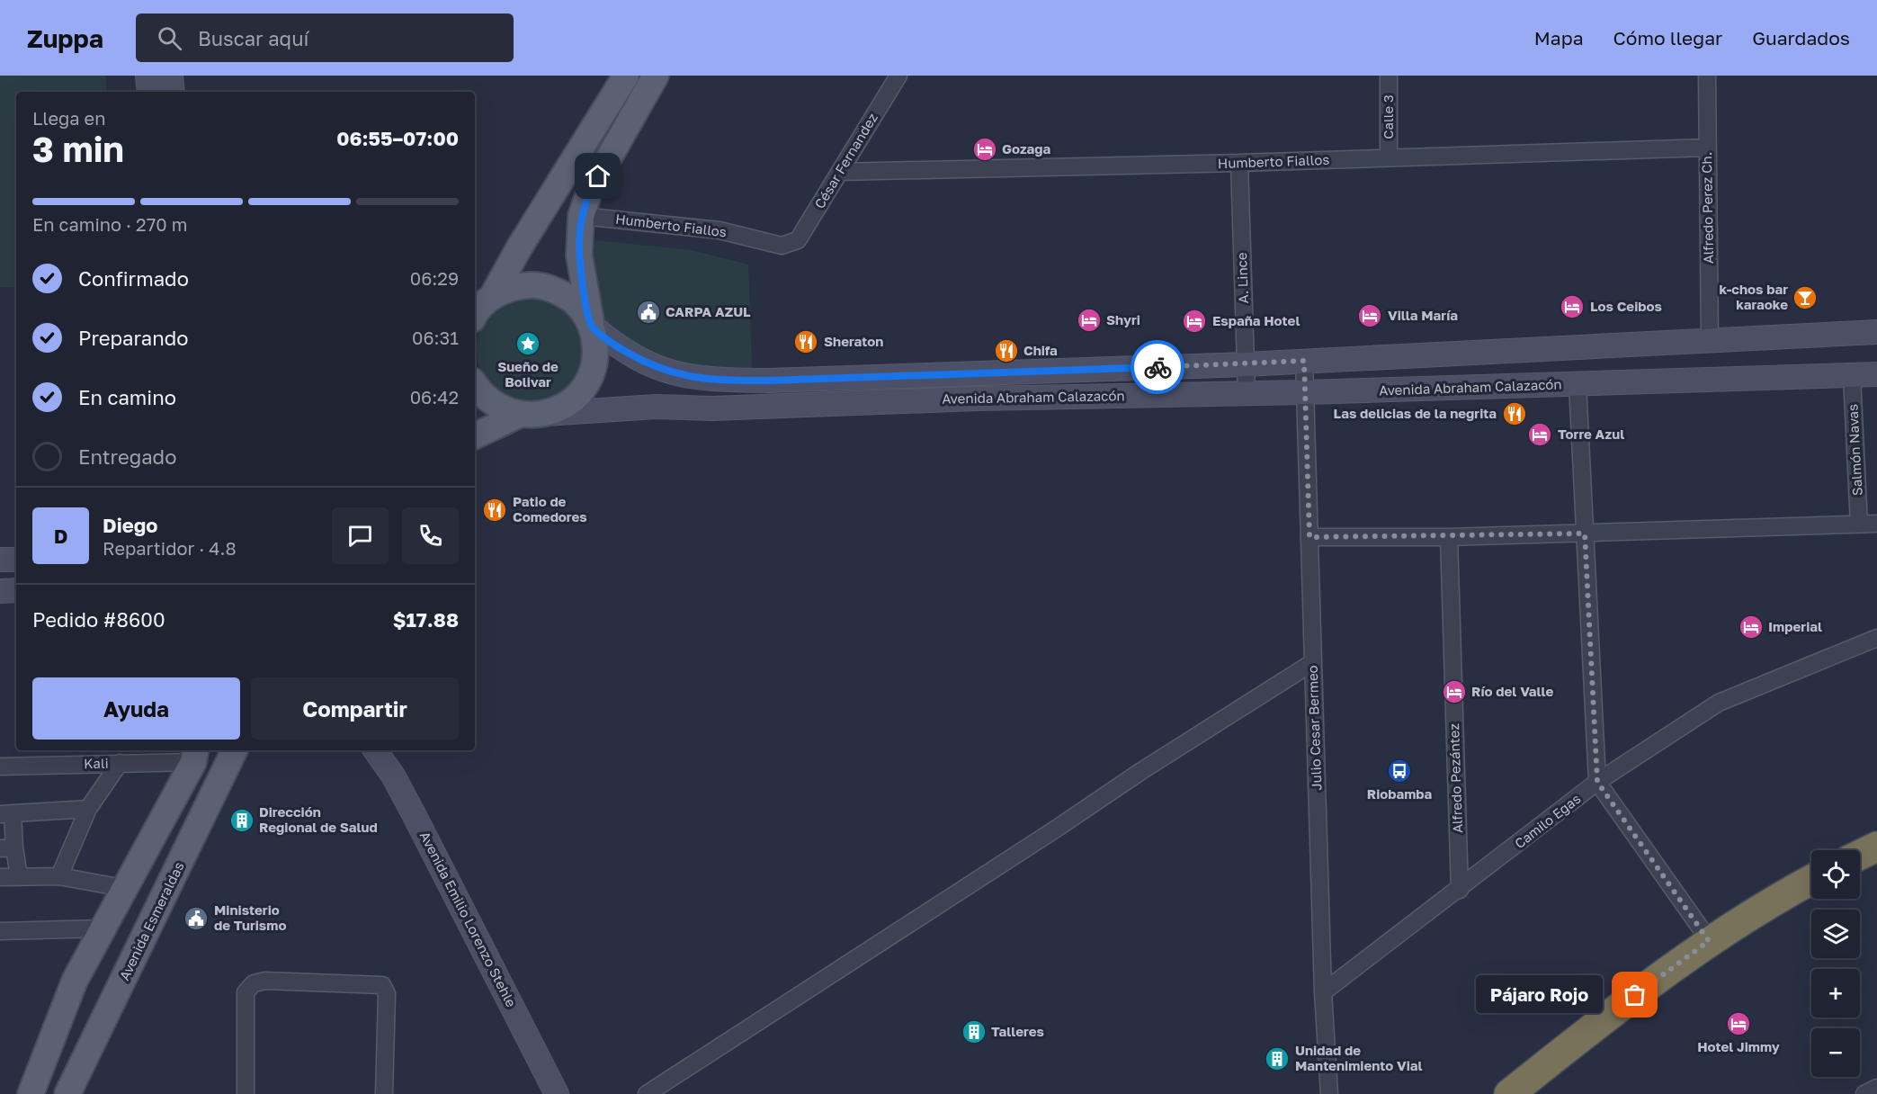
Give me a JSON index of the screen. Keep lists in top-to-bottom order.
{
  "streets": {
    "main road": ["Avenida Abraham Calazacón", "Avenida Emilio Lorenzo Stehle", "Avenida Esmeraldas"],
    "street": [
      "Calle 3",
      "César Fernandez",
      "Humberto Fiallos",
      "Alfredo Perez Ch.",
      "A. Lince",
      "Salmón Navas",
      "Julio Cesar Bermeo",
      "Kali",
      "Alfredo Pezántez",
      "Camilo Egas"
    ]
  },
  "crossings": [
    ["Calle 3", "Humberto Fiallos"],
    ["César Fernandez", "Humberto Fiallos"],
    ["Humberto Fiallos", "Alfredo Perez Ch."],
    ["Humberto Fiallos", "A. Lince"],
    ["Alfredo Perez Ch.", "Avenida Abraham Calazacón"],
    ["A. Lince", "Avenida Abraham Calazacón"],
    ["Avenida Abraham Calazacón", "Salmón Navas"],
    ["Avenida Abraham Calazacón", "Julio Cesar Bermeo"],
    ["Julio Cesar Bermeo", "Camilo Egas"],
    ["Alfredo Pezántez", "Camilo Egas"]
  ],
  "places": {
    "hotel": [
      "Gozaga",
      "Los Ceibos",
      "Villa María",
      "Shyri",
      "España Hotel",
      "Torre Azul",
      "Imperial",
      "Río del Valle",
      "Hotel Jimmy"
    ],
    "bar": ["k-chos bar karaoke"],
    "public building": ["CARPA AZUL", "Ministerio de Turismo"],
    "restaurant": [
      "Sheraton",
      "Chifa",
      "Las delicias de la negrita",
      "Patio de Comedores"
    ],
    "place": ["Sueño de Bolivar"],
    "bus stop": ["Riobamba"],
    "building": ["Dirección Regional de Salud", "Talleres", "Unidad de Mantenimiento Vial"],
    "other": ["Pájaro Rojo"]
  },
  "page": {
    "header": "Zuppa",
    "search": "Buscar aquí",
    "nav": ["Mapa", "Cómo llegar", "Guardados"],
    "heading": ["3 min", "Llega en", "06:55–07:00"],
    "panel": [
      "Diego",
      "Repartidor · 4.8",
      "Pedido #8600",
      "$17.88"
    ],
    "bar": "En camino · 270 m",
    "list": [
      ["Confirmado", "06:29"],
      ["Preparando", "06:31"],
      ["En camino", "06:42"],
      "Entregado"
    ],
    "round": "D",
    "buttons": ["Ayuda", "Compartir"],
    "map_buttons": ["+", "−"],
    "bubble": "Pájaro Rojo"
  }
}
